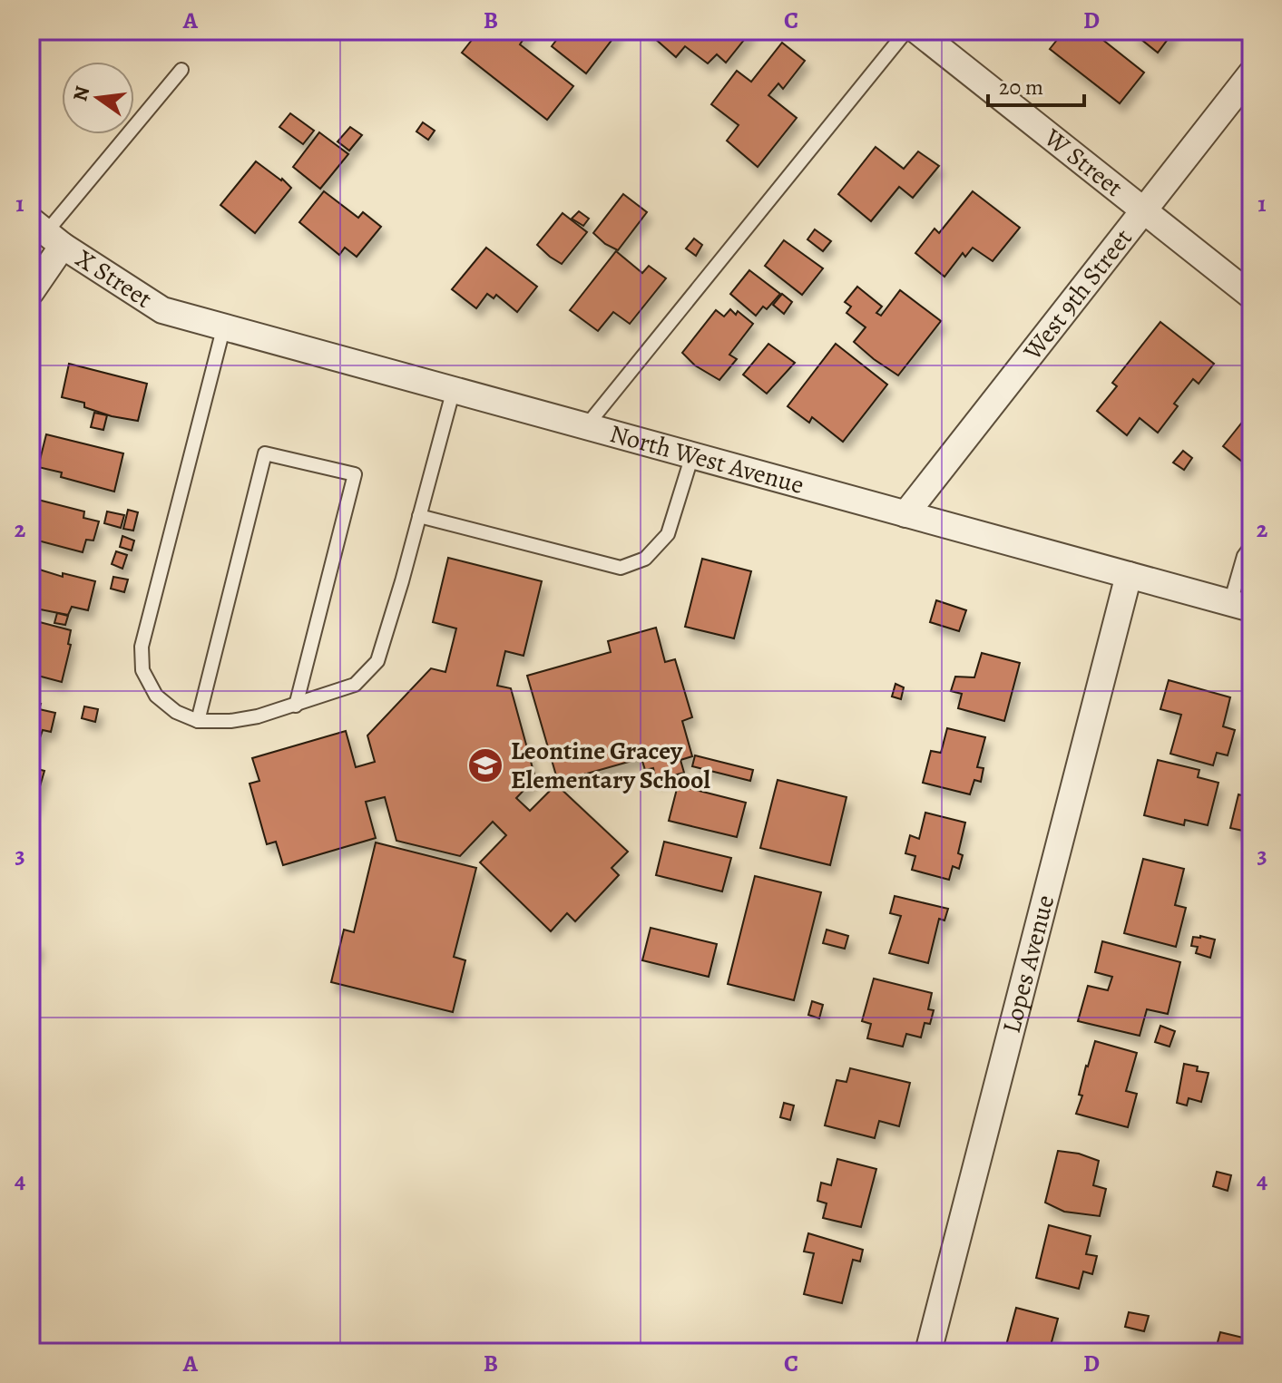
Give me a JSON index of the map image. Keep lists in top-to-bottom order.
{
  "streets": {
    "street": [
      "W Street",
      "X Street",
      "West 9th Street",
      "North West Avenue",
      "Lopes Avenue"
    ]
  },
  "crossings": [
    ["W Street", "West 9th Street"],
    ["X Street", "North West Avenue"],
    ["West 9th Street", "North West Avenue"],
    ["North West Avenue", "Lopes Avenue"]
  ],
  "places": {
    "school or university": ["Leontine Gracey Elementary School"]
  },
  "scale_bar": "20 m",
  "north": "left",
  "grid": {
    "columns": [
      "A",
      "B",
      "C",
      "D"
    ],
    "rows": [
      "1",
      "2",
      "3",
      "4"
    ]
  }
}
